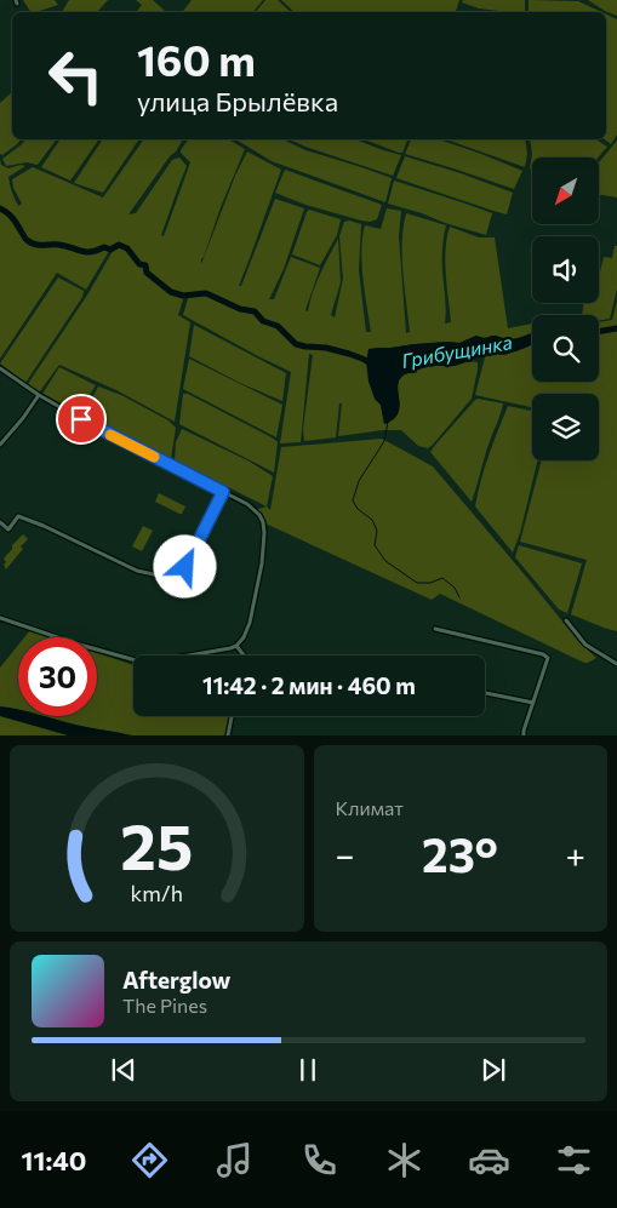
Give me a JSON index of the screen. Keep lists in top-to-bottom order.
{
  "water": ["Грибущинка"],
  "north": "bottom left",
  "page": {
    "turn": ["160 m", "улица Брылёвка"],
    "limit": "30",
    "trip": "11:42 · 2 мин · 460 m",
    "tile": "Климат",
    "heat": ["−", "23°", "+"],
    "song": ["Afterglow", "The Pines"],
    "tabs": "11:40",
    "gauge": ["25", "km/h"]
  }
}
